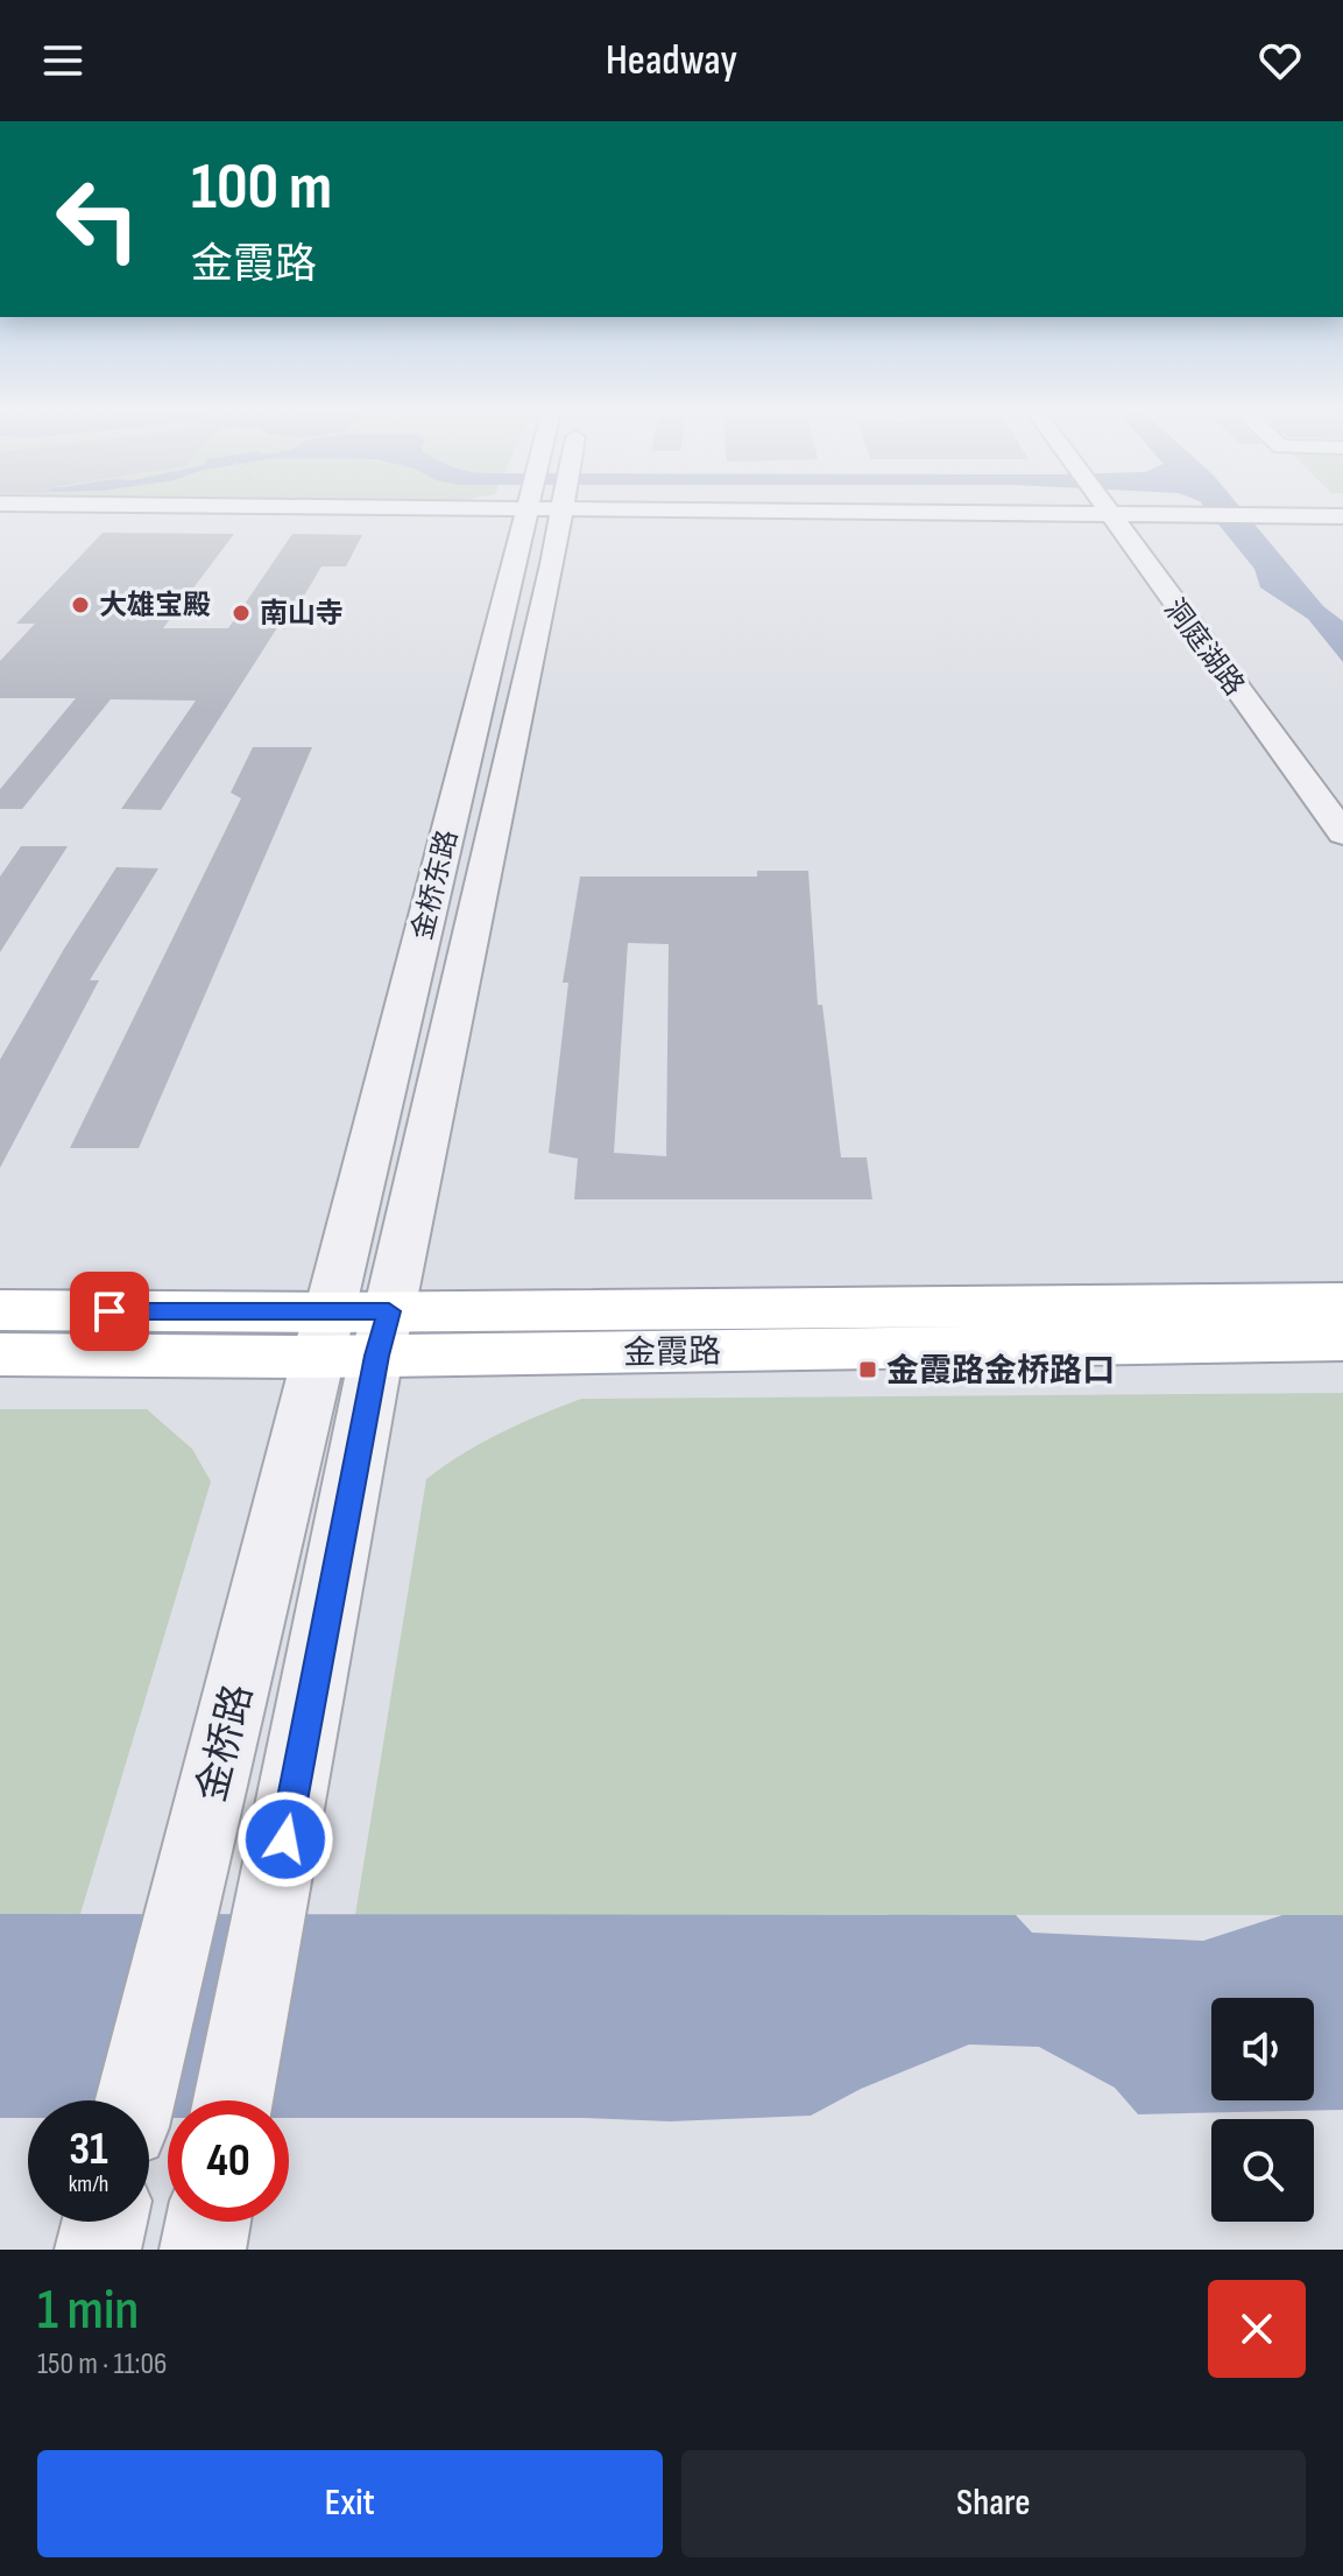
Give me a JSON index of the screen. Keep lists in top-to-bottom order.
{
  "streets": {
    "main road": ["金霞路"],
    "street": ["洞庭湖路", "金桥东路", "金桥路"]
  },
  "crossings": [
    ["金桥东路", "金霞路"],
    ["金桥东路", "金桥路"],
    ["金霞路", "金桥路"]
  ],
  "places": {
    "other": ["大雄宝殿", "南山寺"],
    "transit": ["金霞路金桥路口"]
  },
  "page": {
    "header": "Headway",
    "turn": ["100 m", "金霞路"],
    "speed": "31 km/h",
    "limit": "40",
    "heading": ["1 min", "150 m · 11:06"],
    "buttons": ["Exit", "Share"]
  }
}
